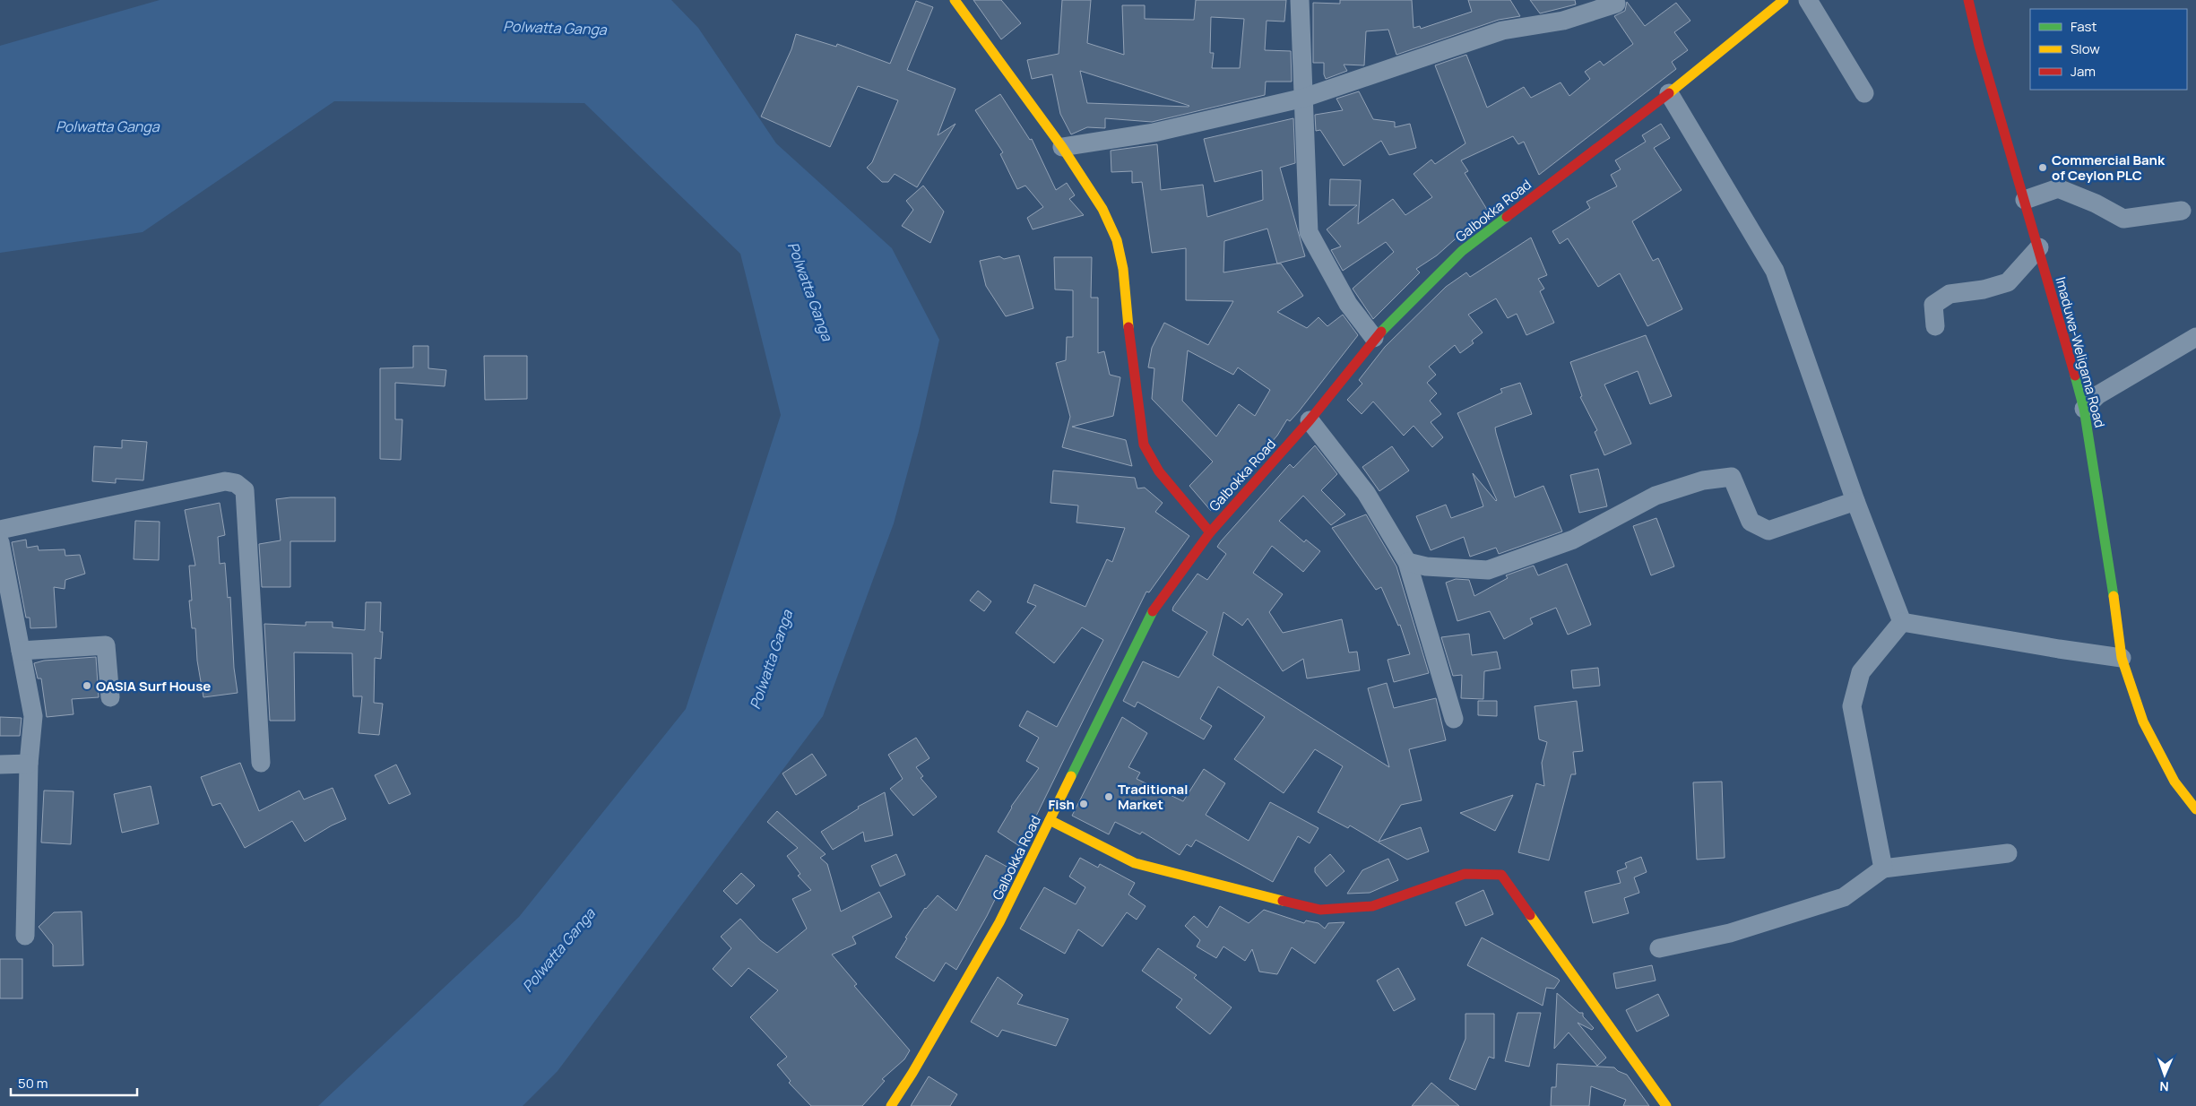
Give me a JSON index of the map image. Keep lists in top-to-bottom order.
{
  "streets": {
    "main road": ["Galbokka Road", "Imaduwa-Weligama Road"]
  },
  "water": ["Polwatta Ganga"],
  "places": [
    "Commercial Bank of Ceylon PLC",
    "OASIA Surf House",
    "Traditional Market",
    "Fish"
  ],
  "legend": ["Fast", "Slow", "Jam"],
  "scale_bar": "50 m",
  "north": "bottom"
}
